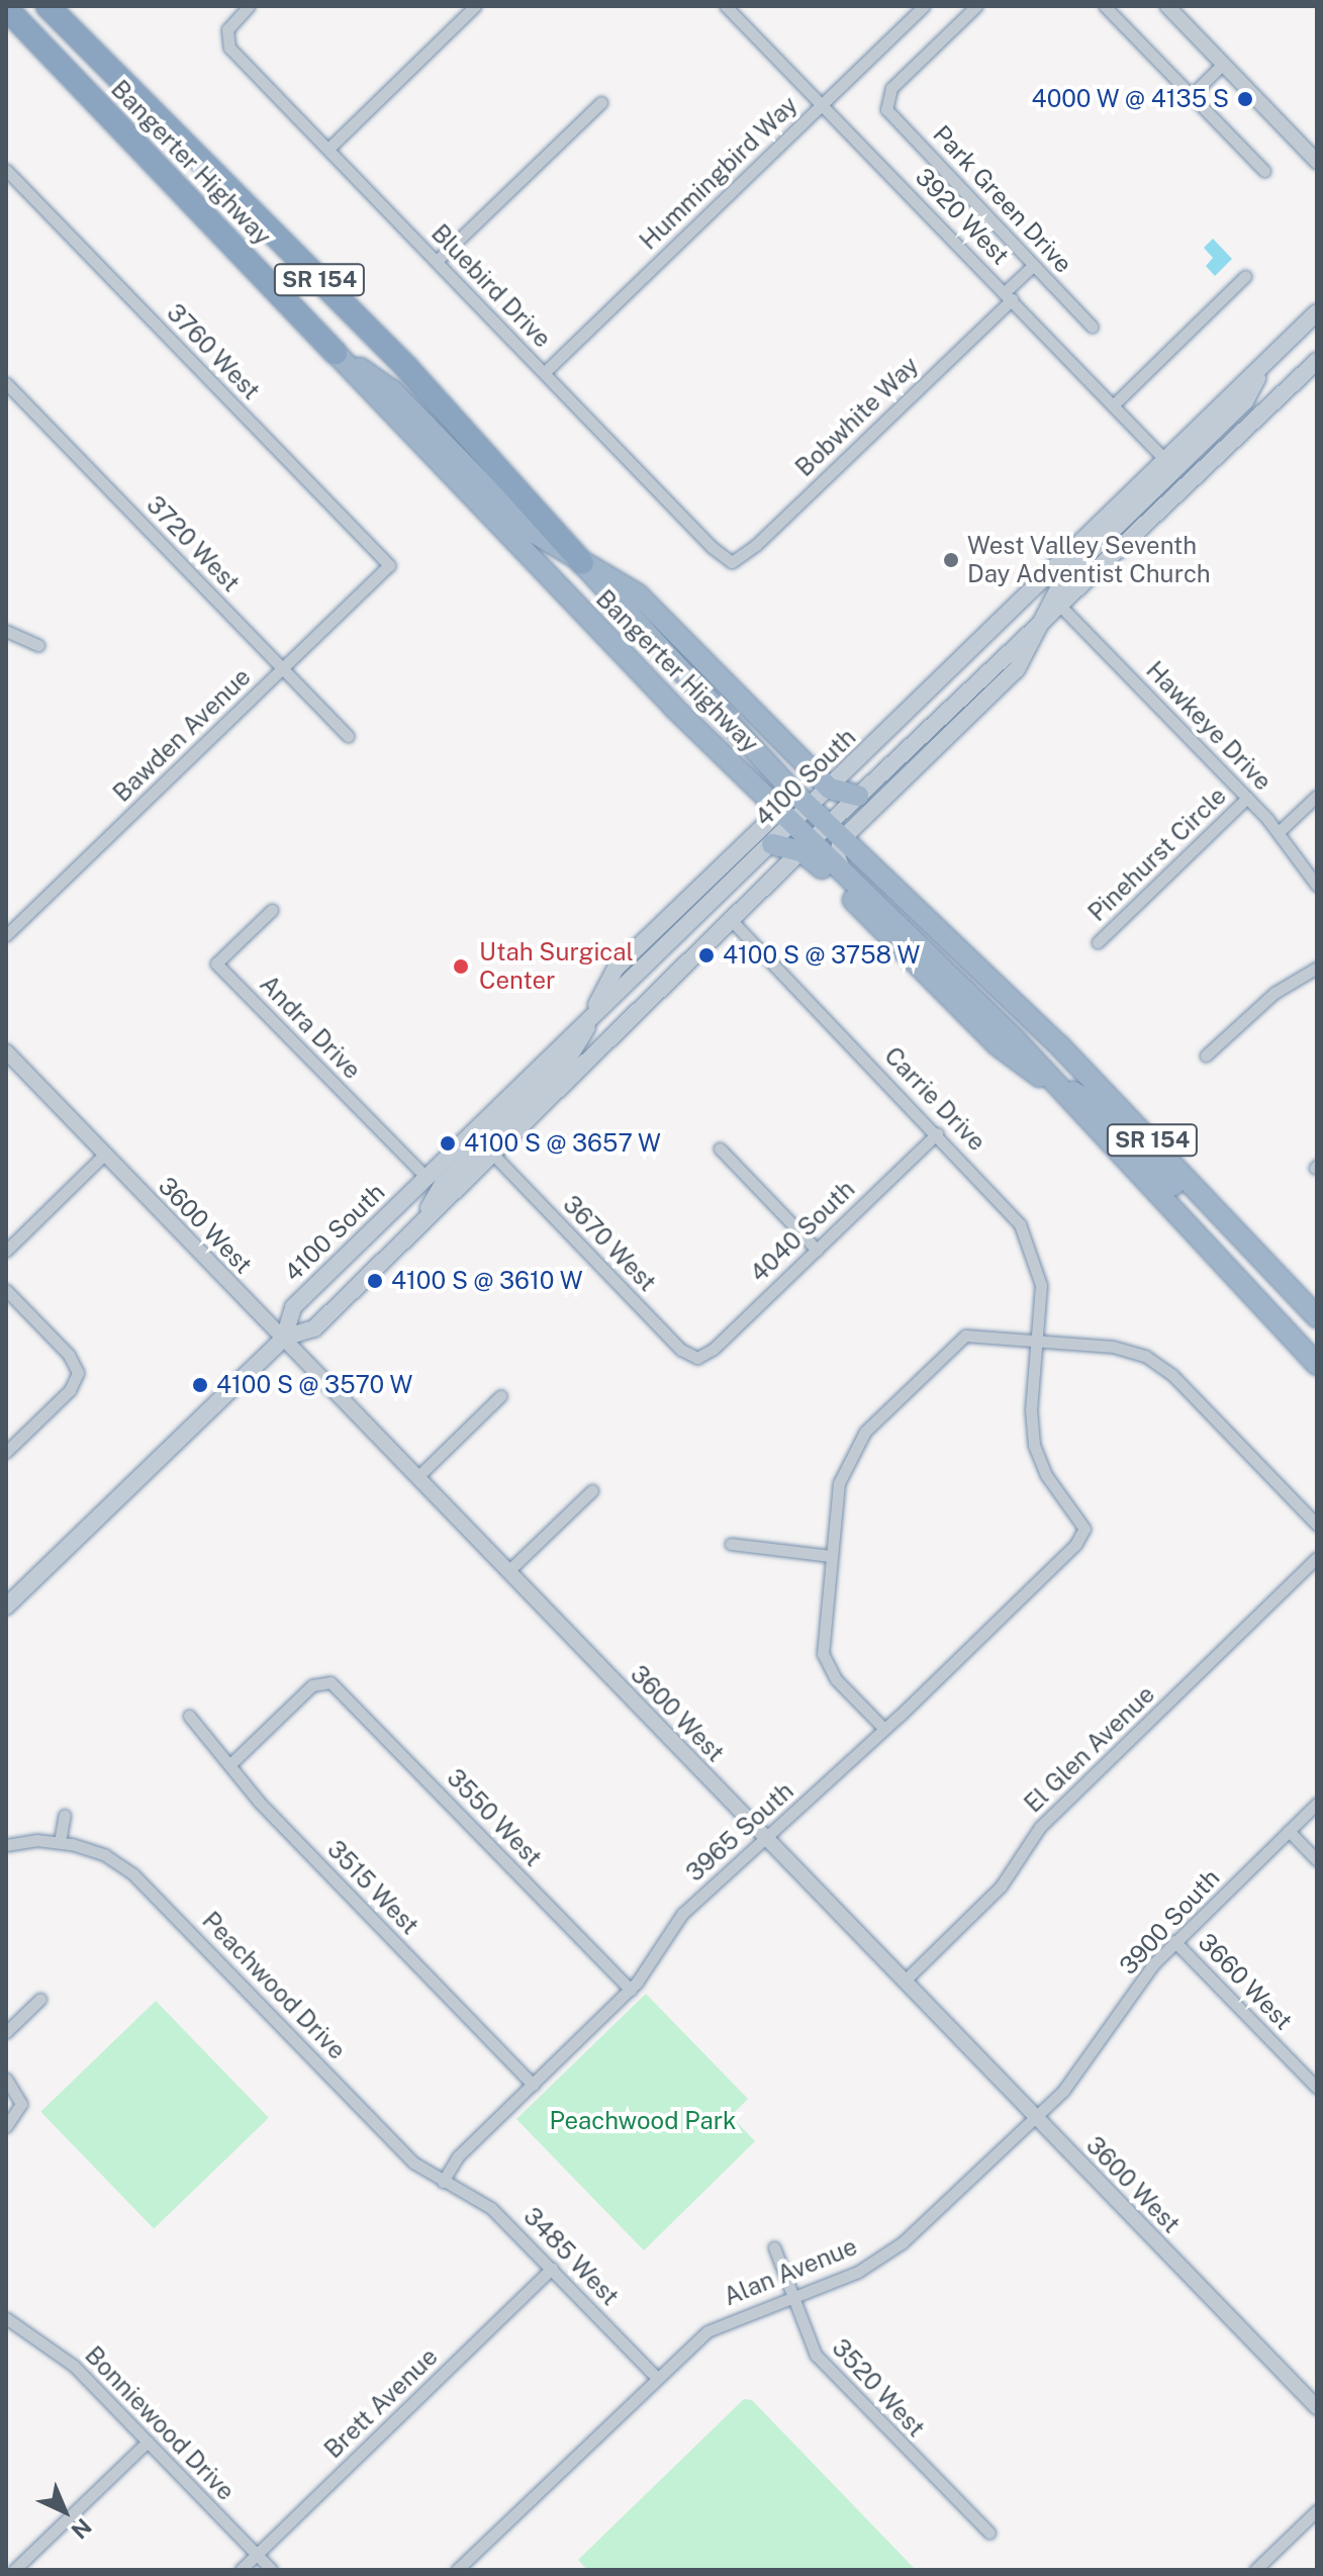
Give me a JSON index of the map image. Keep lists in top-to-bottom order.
{
  "streets": {
    "highway": ["Bangerter Highway", "SR 154"],
    "main road": ["4100 South"],
    "street": [
      "Hummingbird Way",
      "Park Green Drive",
      "3920 West",
      "Bluebird Drive",
      "3760 West",
      "Bobwhite Way",
      "3720 West",
      "Hawkeye Drive",
      "Bawden Avenue",
      "Pinehurst Circle",
      "Andra Drive",
      "Carrie Drive",
      "3600 West",
      "4040 South",
      "3670 West",
      "El Glen Avenue",
      "3550 West",
      "3965 South",
      "3515 West",
      "3900 South",
      "3660 West",
      "Peachwood Drive",
      "3485 West",
      "Alan Avenue",
      "3520 West",
      "Brett Avenue",
      "Bonniewood Drive"
    ]
  },
  "crossings": [
    ["Bangerter Highway", "4100 South"],
    ["Hummingbird Way", "3920 West"],
    ["Hummingbird Way", "Bluebird Drive"],
    ["Park Green Drive", "Bobwhite Way"],
    ["3920 West", "Bobwhite Way"],
    ["3920 West", "4100 South"],
    ["Bluebird Drive", "Bobwhite Way"],
    ["3760 West", "Bawden Avenue"],
    ["3720 West", "Bawden Avenue"],
    ["Hawkeye Drive", "4100 South"],
    ["Hawkeye Drive", "Pinehurst Circle"],
    ["4100 South", "Andra Drive"],
    ["4100 South", "Carrie Drive"],
    ["4100 South", "3600 West"],
    ["4100 South", "3670 West"],
    ["Carrie Drive", "4040 South"],
    ["Carrie Drive", "3965 South"],
    ["3600 West", "El Glen Avenue"],
    ["3600 West", "3965 South"],
    ["3600 West", "3900 South"],
    ["3600 West", "Alan Avenue"],
    ["4040 South", "3670 West"],
    ["3550 West", "3965 South"],
    ["3550 West", "3515 West"],
    ["3965 South", "3515 West"],
    ["3965 South", "Peachwood Drive"],
    ["3965 South", "3485 West"],
    ["3900 South", "3660 West"],
    ["3900 South", "Alan Avenue"],
    ["Peachwood Drive", "3485 West"],
    ["3485 West", "Alan Avenue"],
    ["3485 West", "Brett Avenue"],
    ["Alan Avenue", "3520 West"],
    ["Brett Avenue", "Bonniewood Drive"]
  ],
  "parks": ["Peachwood Park"],
  "places": [
    "4000 W @ 4135 S",
    "West Valley Seventh Day Adventist Church",
    "4100 S @ 3758 W",
    "Utah Surgical Center",
    "4100 S @ 3657 W",
    "4100 S @ 3610 W",
    "4100 S @ 3570 W"
  ],
  "north": "bottom right"
}
